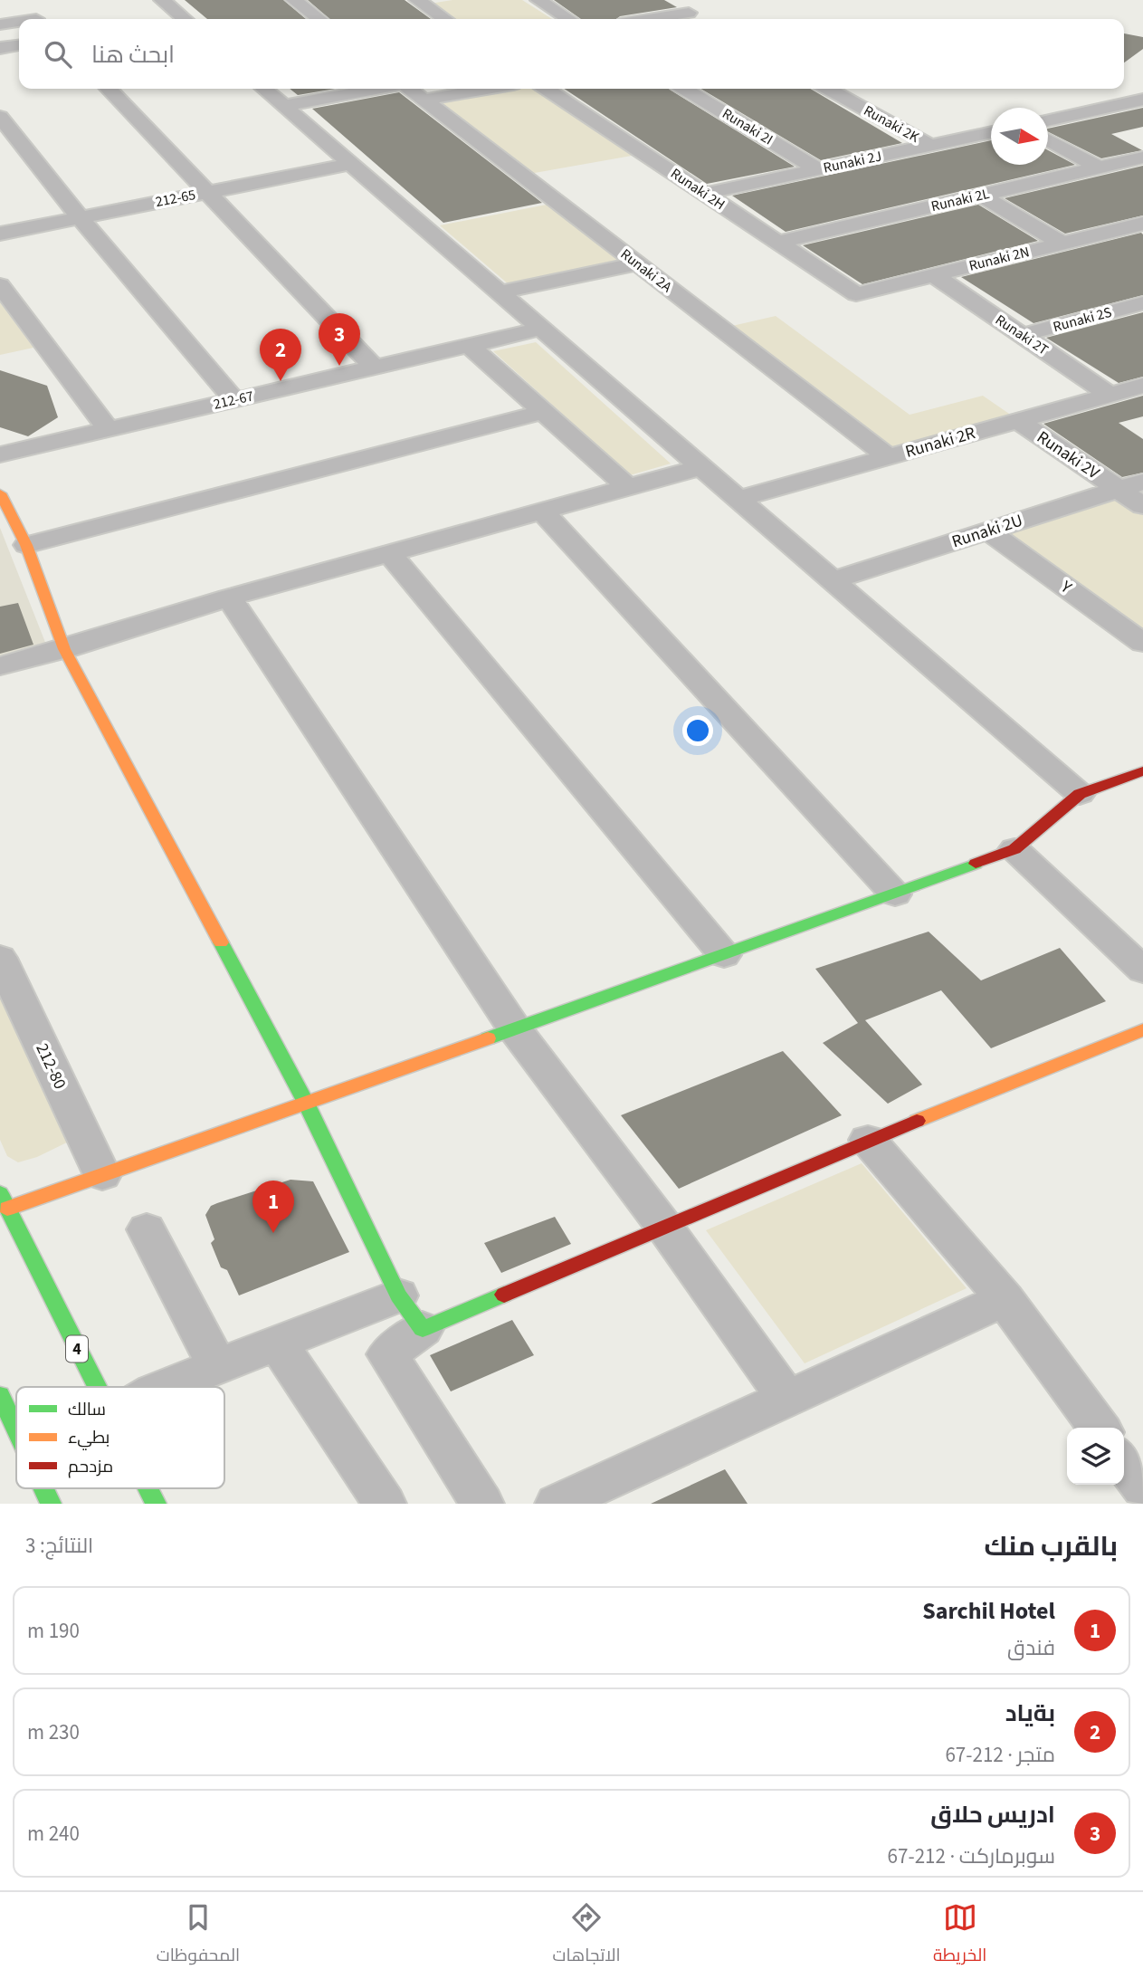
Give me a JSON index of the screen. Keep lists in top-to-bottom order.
{
  "streets": {
    "main road": ["4"],
    "street": [
      "Runaki 2K",
      "Runaki 2I",
      "Runaki 2J",
      "Runaki 2H",
      "212-65",
      "Runaki 2L",
      "Runaki 2N",
      "Runaki 2A",
      "Runaki 2S",
      "Runaki 2T",
      "212-67",
      "Runaki 2R",
      "Runaki 2V",
      "Runaki 2U",
      "Y",
      "212-80"
    ]
  },
  "crossings": [
    ["Runaki 2K", "Runaki 2J"],
    ["Runaki 2I", "Runaki 2J"],
    ["Runaki 2J", "Runaki 2H"],
    ["Runaki 2H", "Runaki 2L"],
    ["Runaki 2H", "Runaki 2N"],
    ["Runaki 2N", "Runaki 2T"],
    ["Runaki 2A", "Runaki 2R"],
    ["Runaki 2S", "Runaki 2T"],
    ["Runaki 2T", "Runaki 2R"],
    ["Runaki 2R", "Runaki 2V"],
    ["Runaki 2V", "Runaki 2U"],
    ["Runaki 2U", "Y"]
  ],
  "legend": ["سالك", "بطيء", "مزدحم"],
  "north": "right",
  "page": {
    "search": "ابحث هنا",
    "pins": ["3", "2", "1"],
    "heading": ["بالقرب منك", "النتائج: 3"],
    "list": [
      {
        "mark": "1",
        "name": "Sarchil Hotel",
        "note": "فندق",
        "value": "190 m"
      },
      {
        "mark": "2",
        "name": "بةیاد",
        "note": "متجر · 212-67",
        "value": "230 m"
      },
      {
        "mark": "3",
        "name": "ادريس حلاق",
        "note": "سوبرماركت · 212-67",
        "value": "240 m"
      }
    ],
    "nav": ["الخريطة", "الاتجاهات", "المحفوظات"]
  }
}
